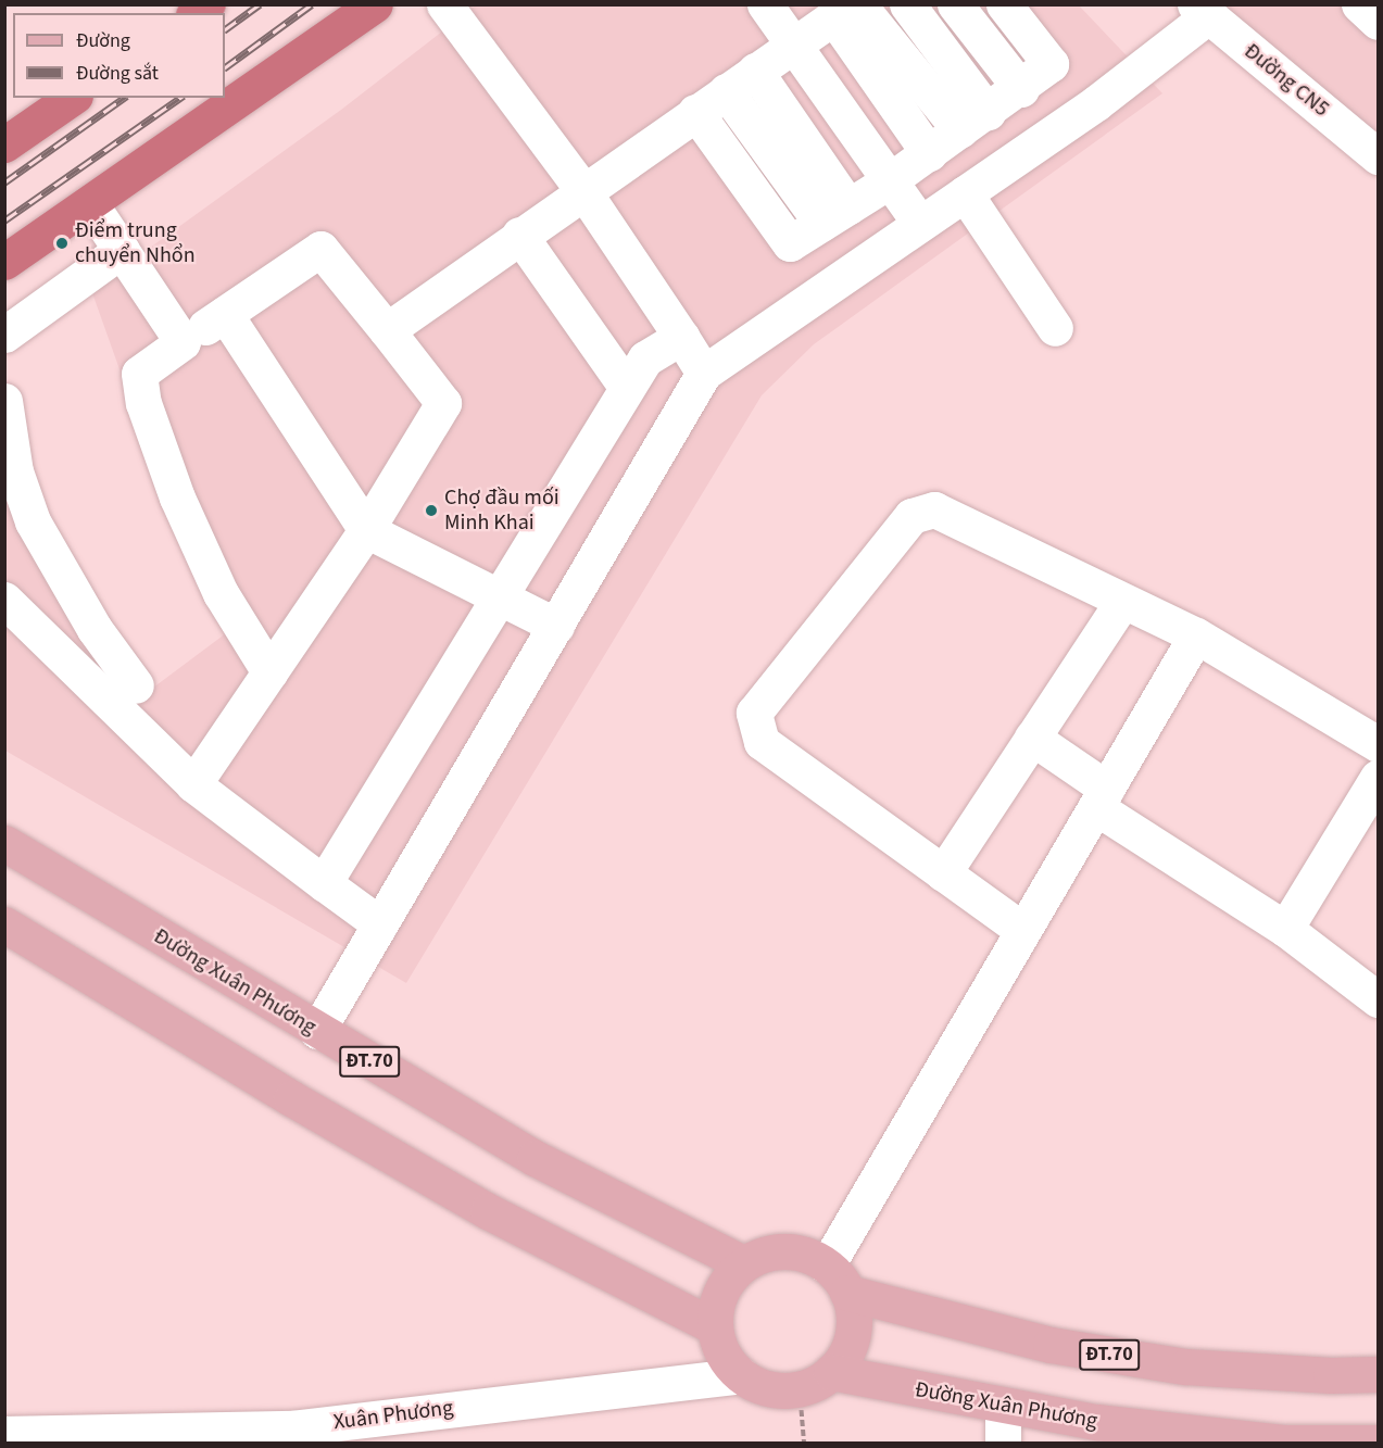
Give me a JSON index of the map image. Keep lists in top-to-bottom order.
{
  "streets": {
    "main road": ["Đường Xuân Phương", "ĐT.70"],
    "street": ["Đường CN5", "Xuân Phương"]
  },
  "crossings": [
    ["Đường Xuân Phương", "ĐT.70"],
    ["Đường Xuân Phương", "Xuân Phương"],
    ["ĐT.70", "Xuân Phương"]
  ],
  "places": ["Điểm trung chuyển Nhổn", "Chợ đầu mối Minh Khai"],
  "legend": ["Đường", "Đường sắt"]
}
